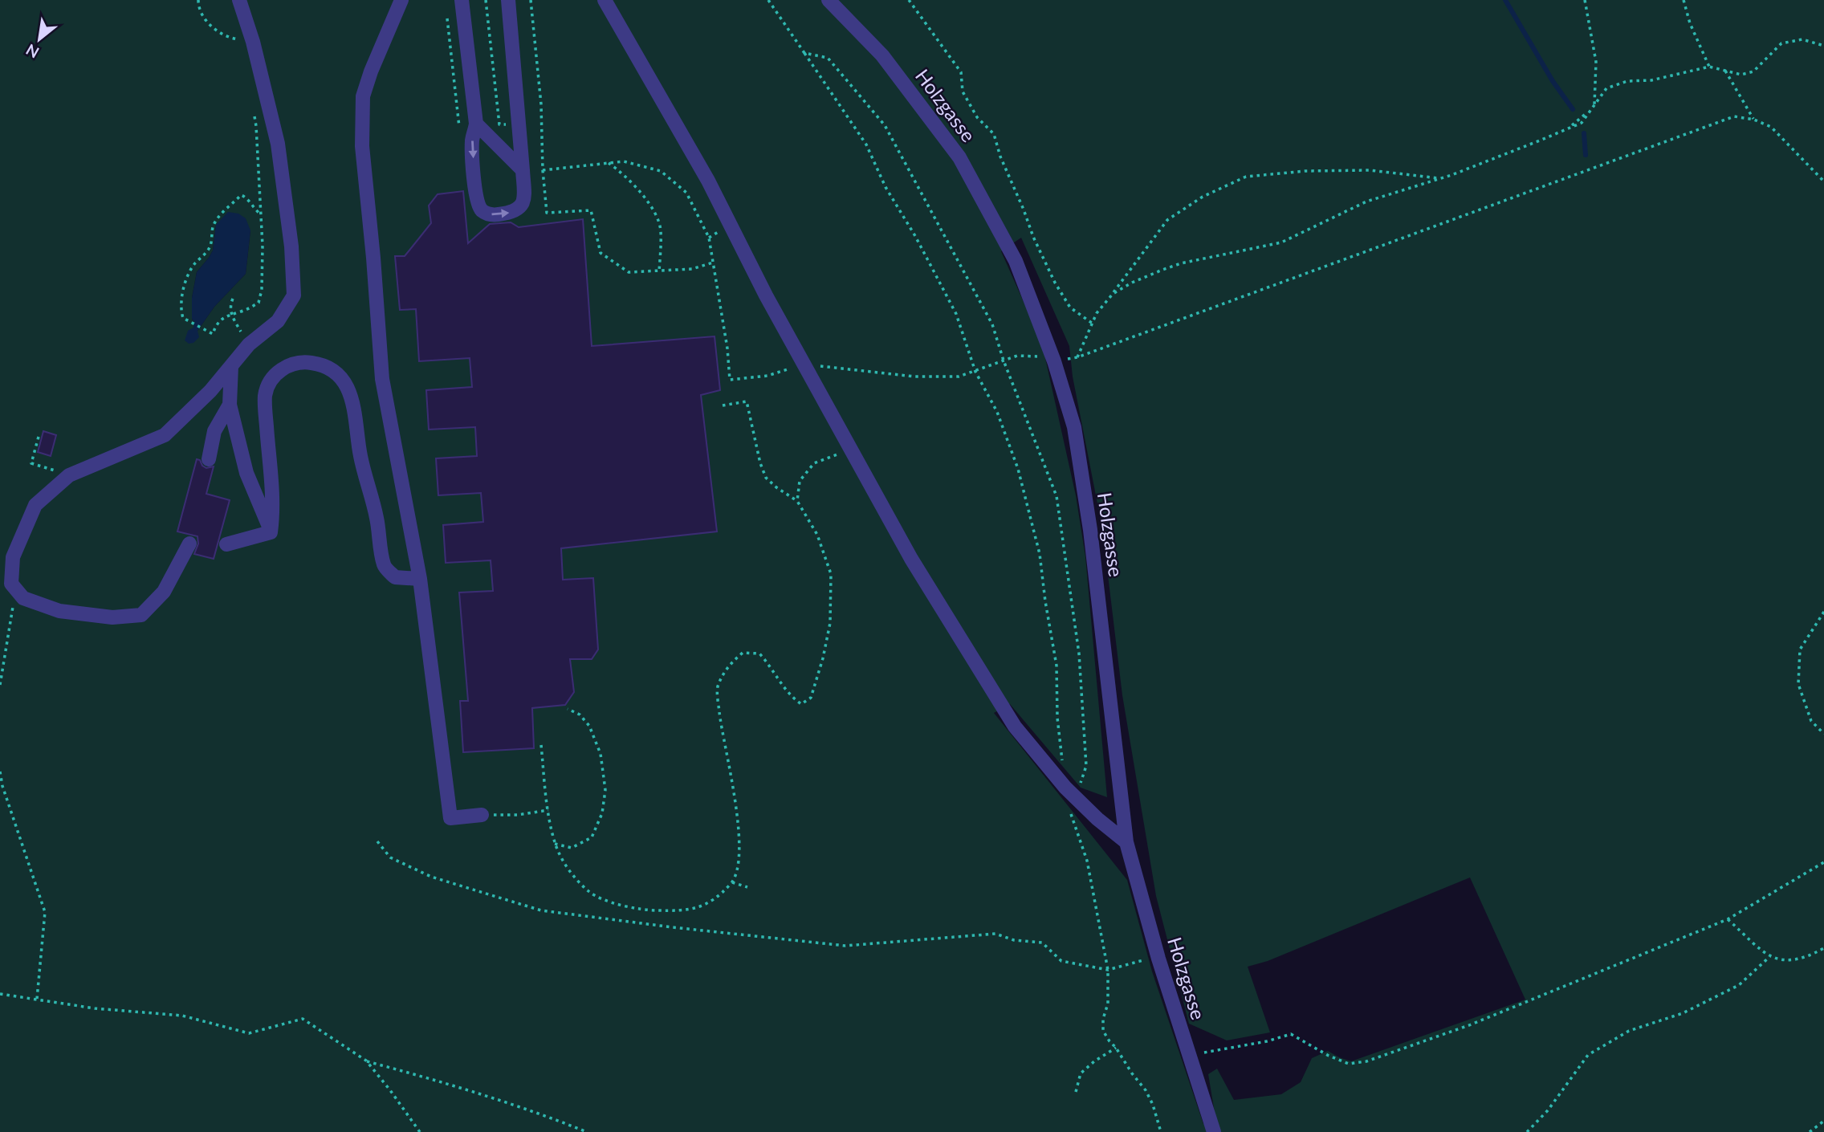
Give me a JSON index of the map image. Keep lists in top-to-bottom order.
{
  "streets": {
    "street": ["Holzgasse"]
  },
  "north": "bottom left"
}
